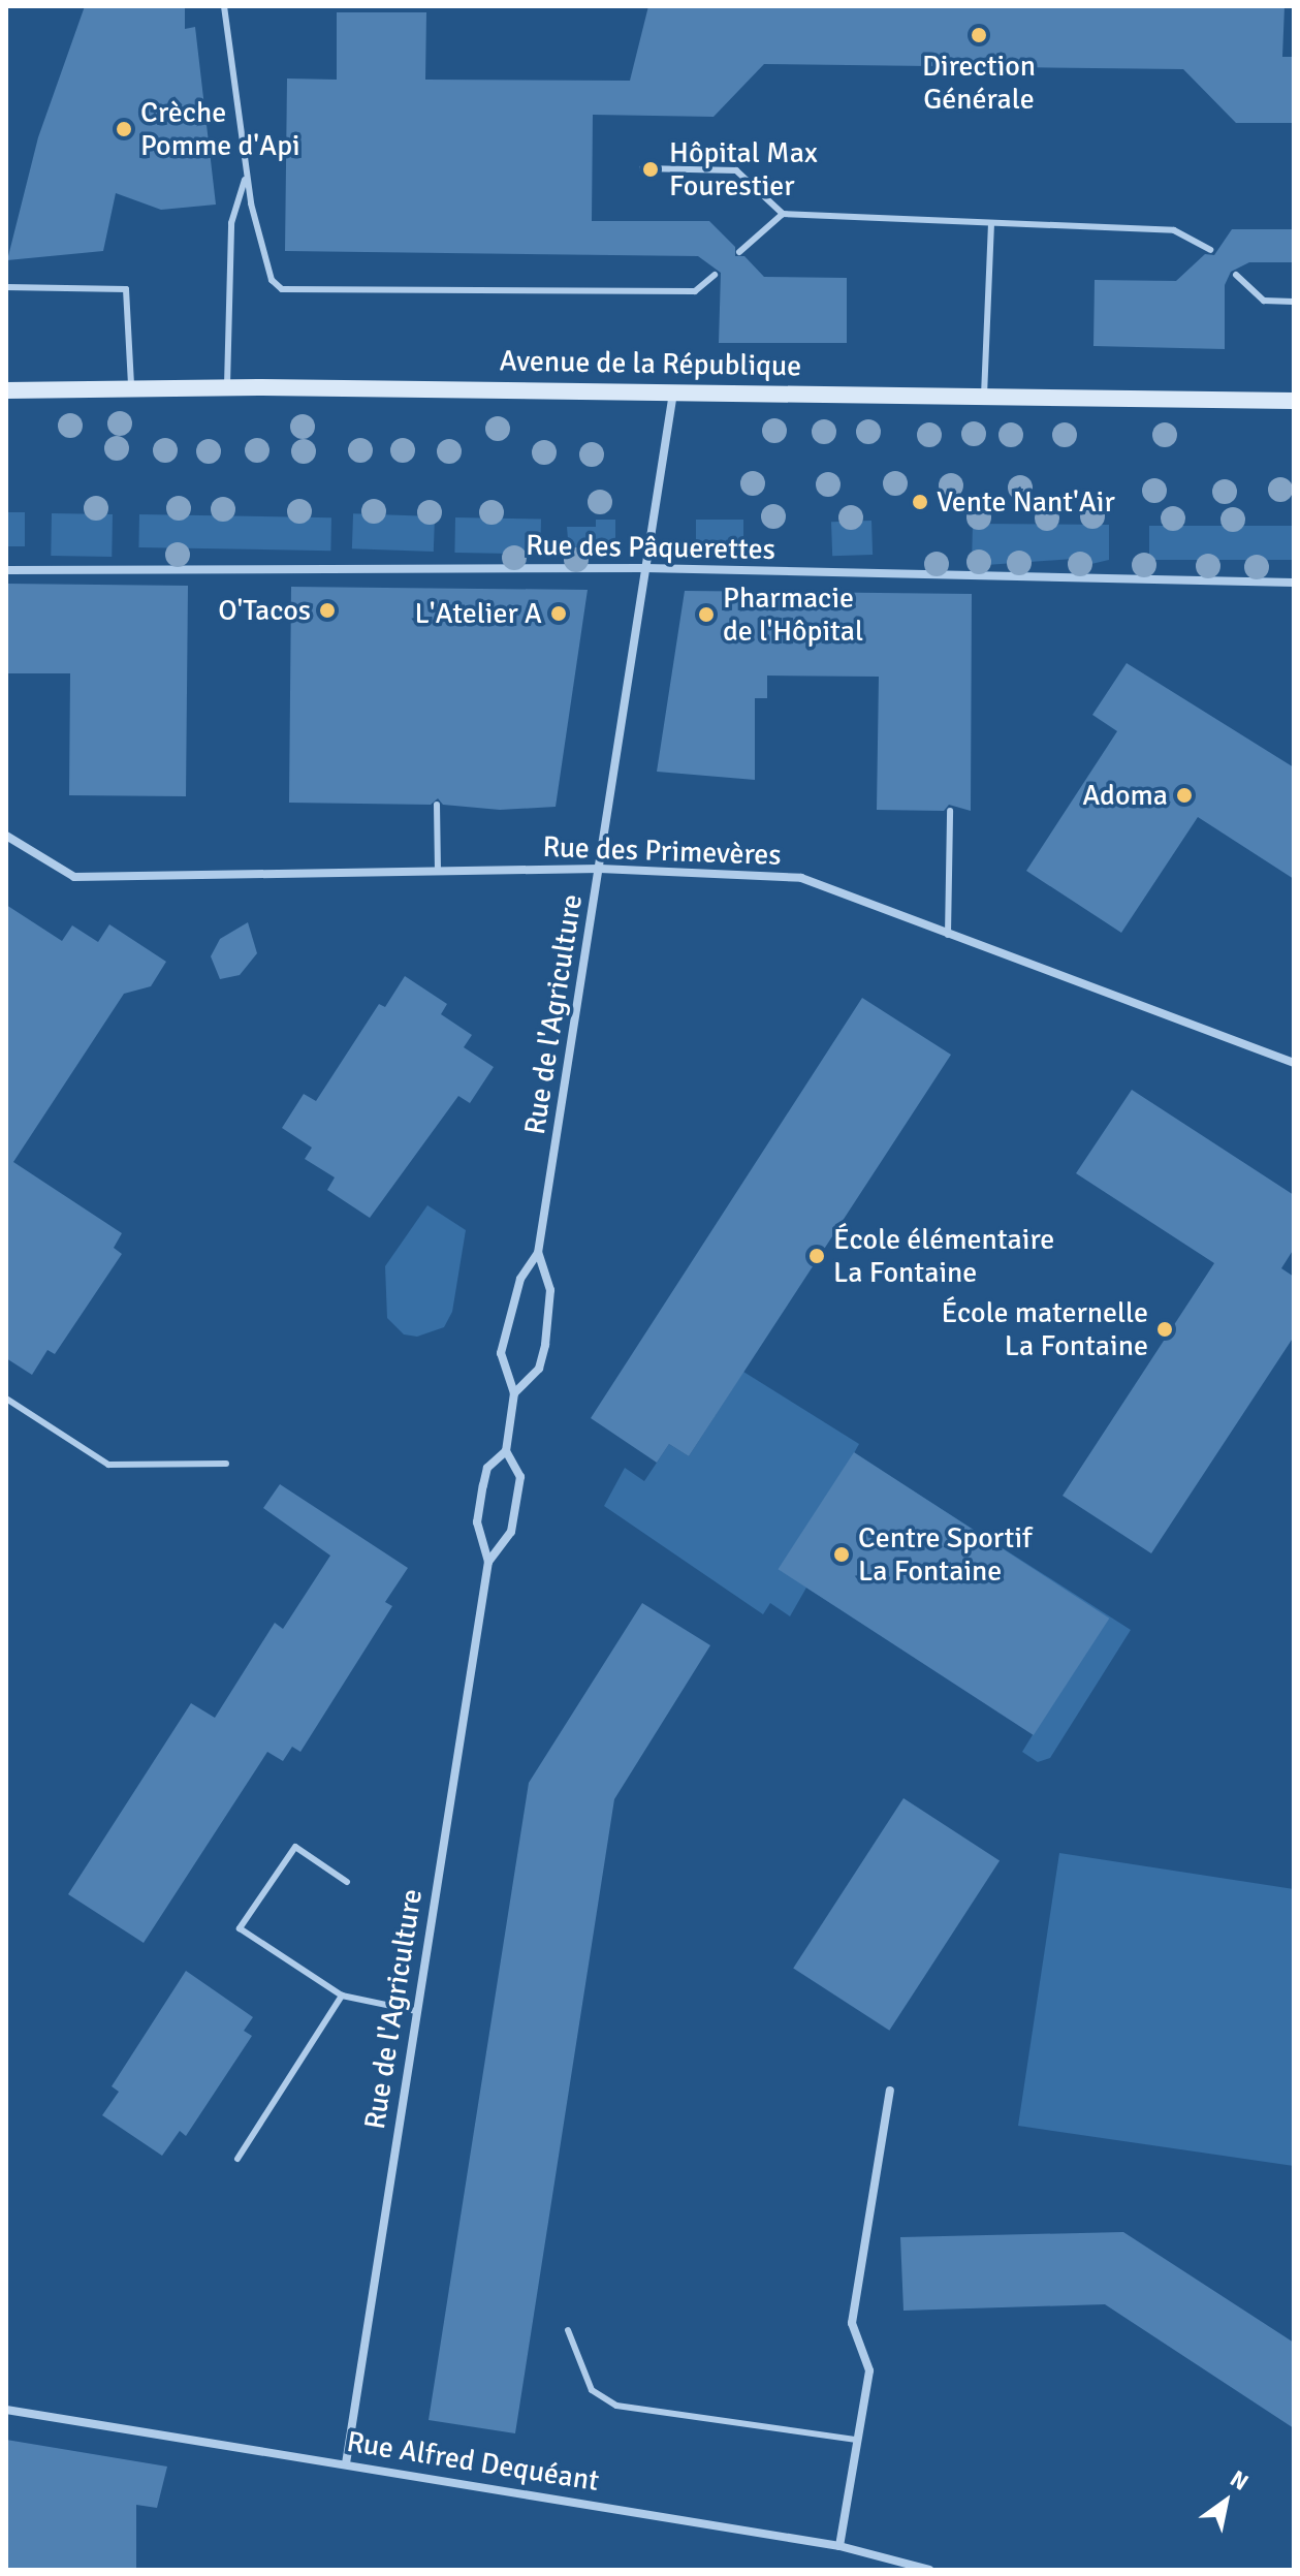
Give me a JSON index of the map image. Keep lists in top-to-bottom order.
{
  "streets": {
    "main road": ["Avenue de la République"],
    "street": [
      "Rue des Pâquerettes",
      "Rue des Primevères",
      "Rue de l'Agriculture",
      "Rue Alfred Dequéant"
    ]
  },
  "crossings": [
    ["Avenue de la République", "Rue de l'Agriculture"],
    ["Rue des Pâquerettes", "Rue de l'Agriculture"],
    ["Rue des Primevères", "Rue de l'Agriculture"],
    ["Rue de l'Agriculture", "Rue Alfred Dequéant"]
  ],
  "places": [
    "Direction Générale",
    "Crèche Pomme d'Api",
    "Hôpital Max Fourestier",
    "Vente Nant'Air",
    "O'Tacos",
    "L'Atelier A",
    "Pharmacie de l'Hôpital",
    "Adoma",
    "École élémentaire La Fontaine",
    "École maternelle La Fontaine",
    "Centre Sportif La Fontaine"
  ],
  "north": "top right"
}
